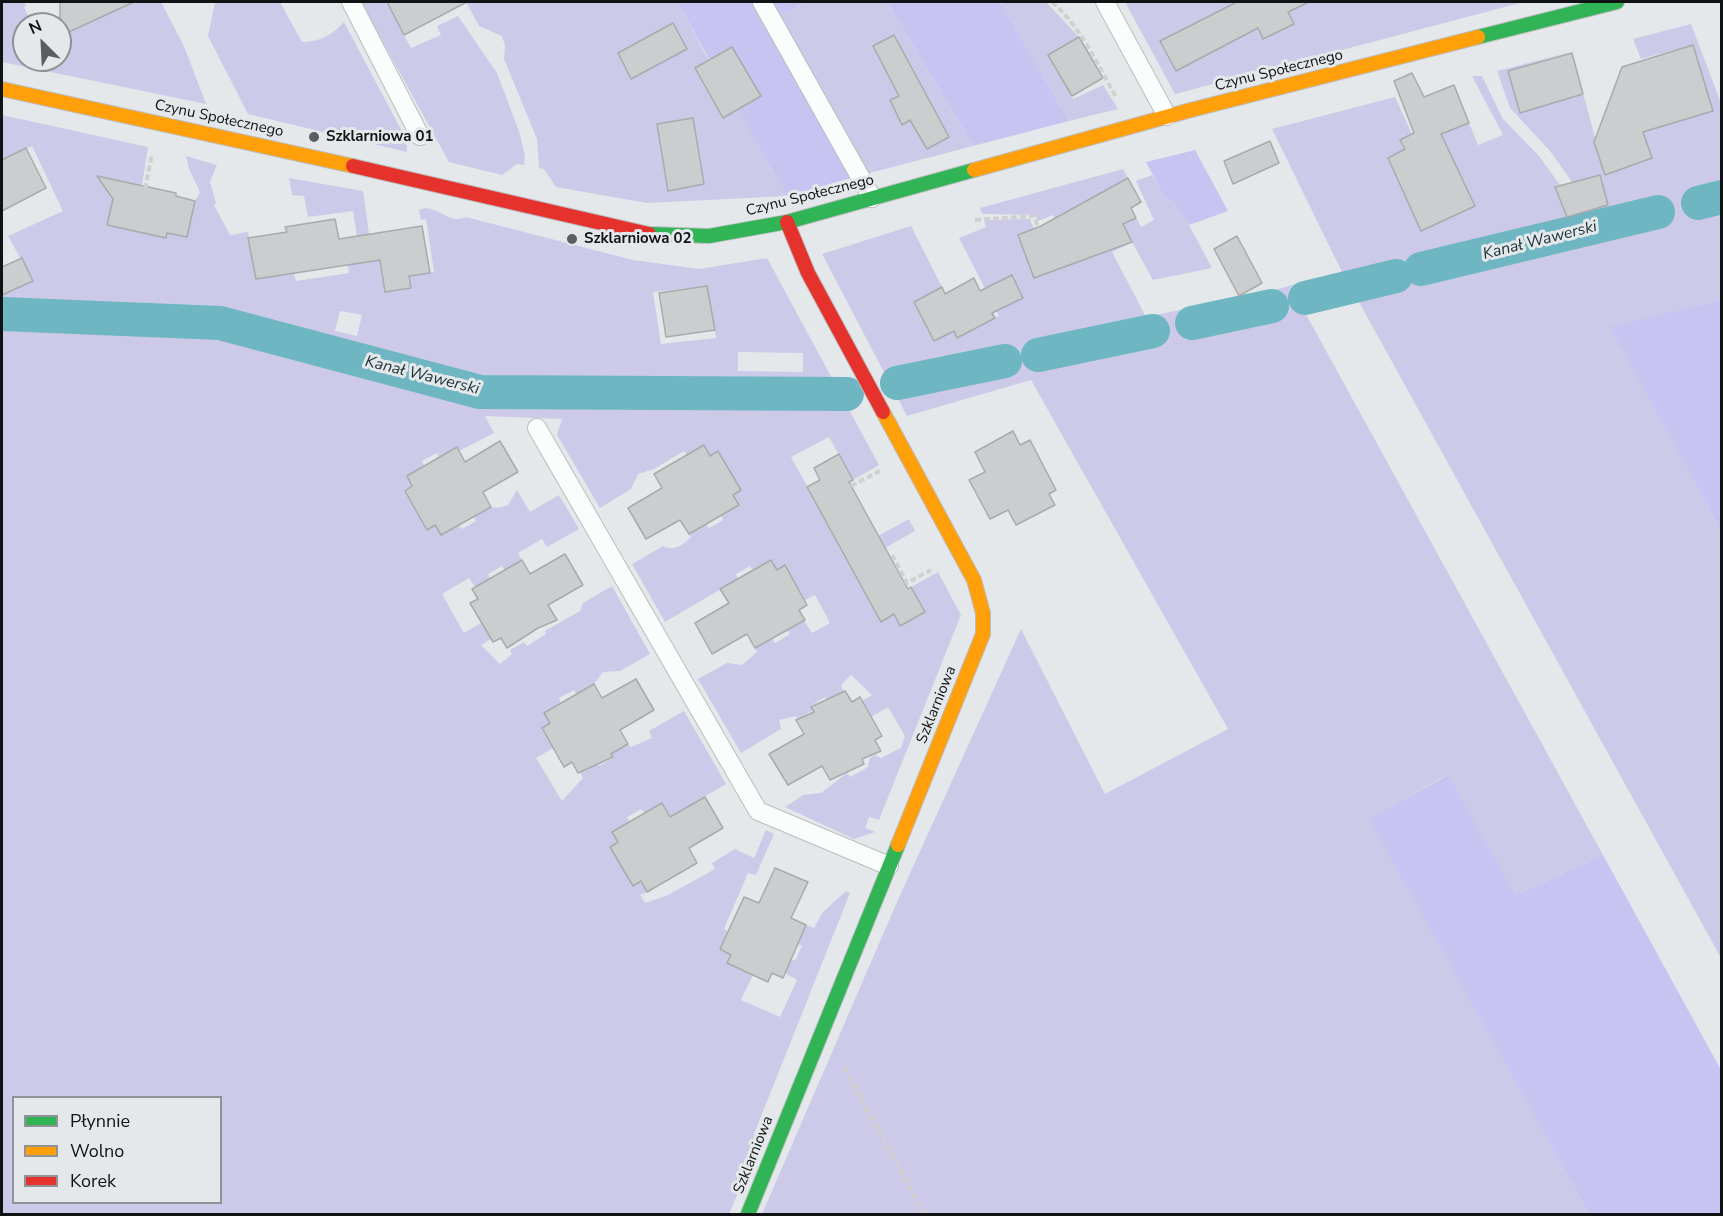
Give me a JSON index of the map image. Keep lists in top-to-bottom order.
{
  "streets": {
    "street": ["Czynu Społecznego", "Szklarniowa"]
  },
  "crossings": [
    ["Czynu Społecznego", "Szklarniowa"]
  ],
  "water": ["Kanał Wawerski"],
  "places": ["Szklarniowa 01", "Szklarniowa 02"],
  "legend": ["Płynnie", "Wolno", "Korek"],
  "north": "top left"
}
